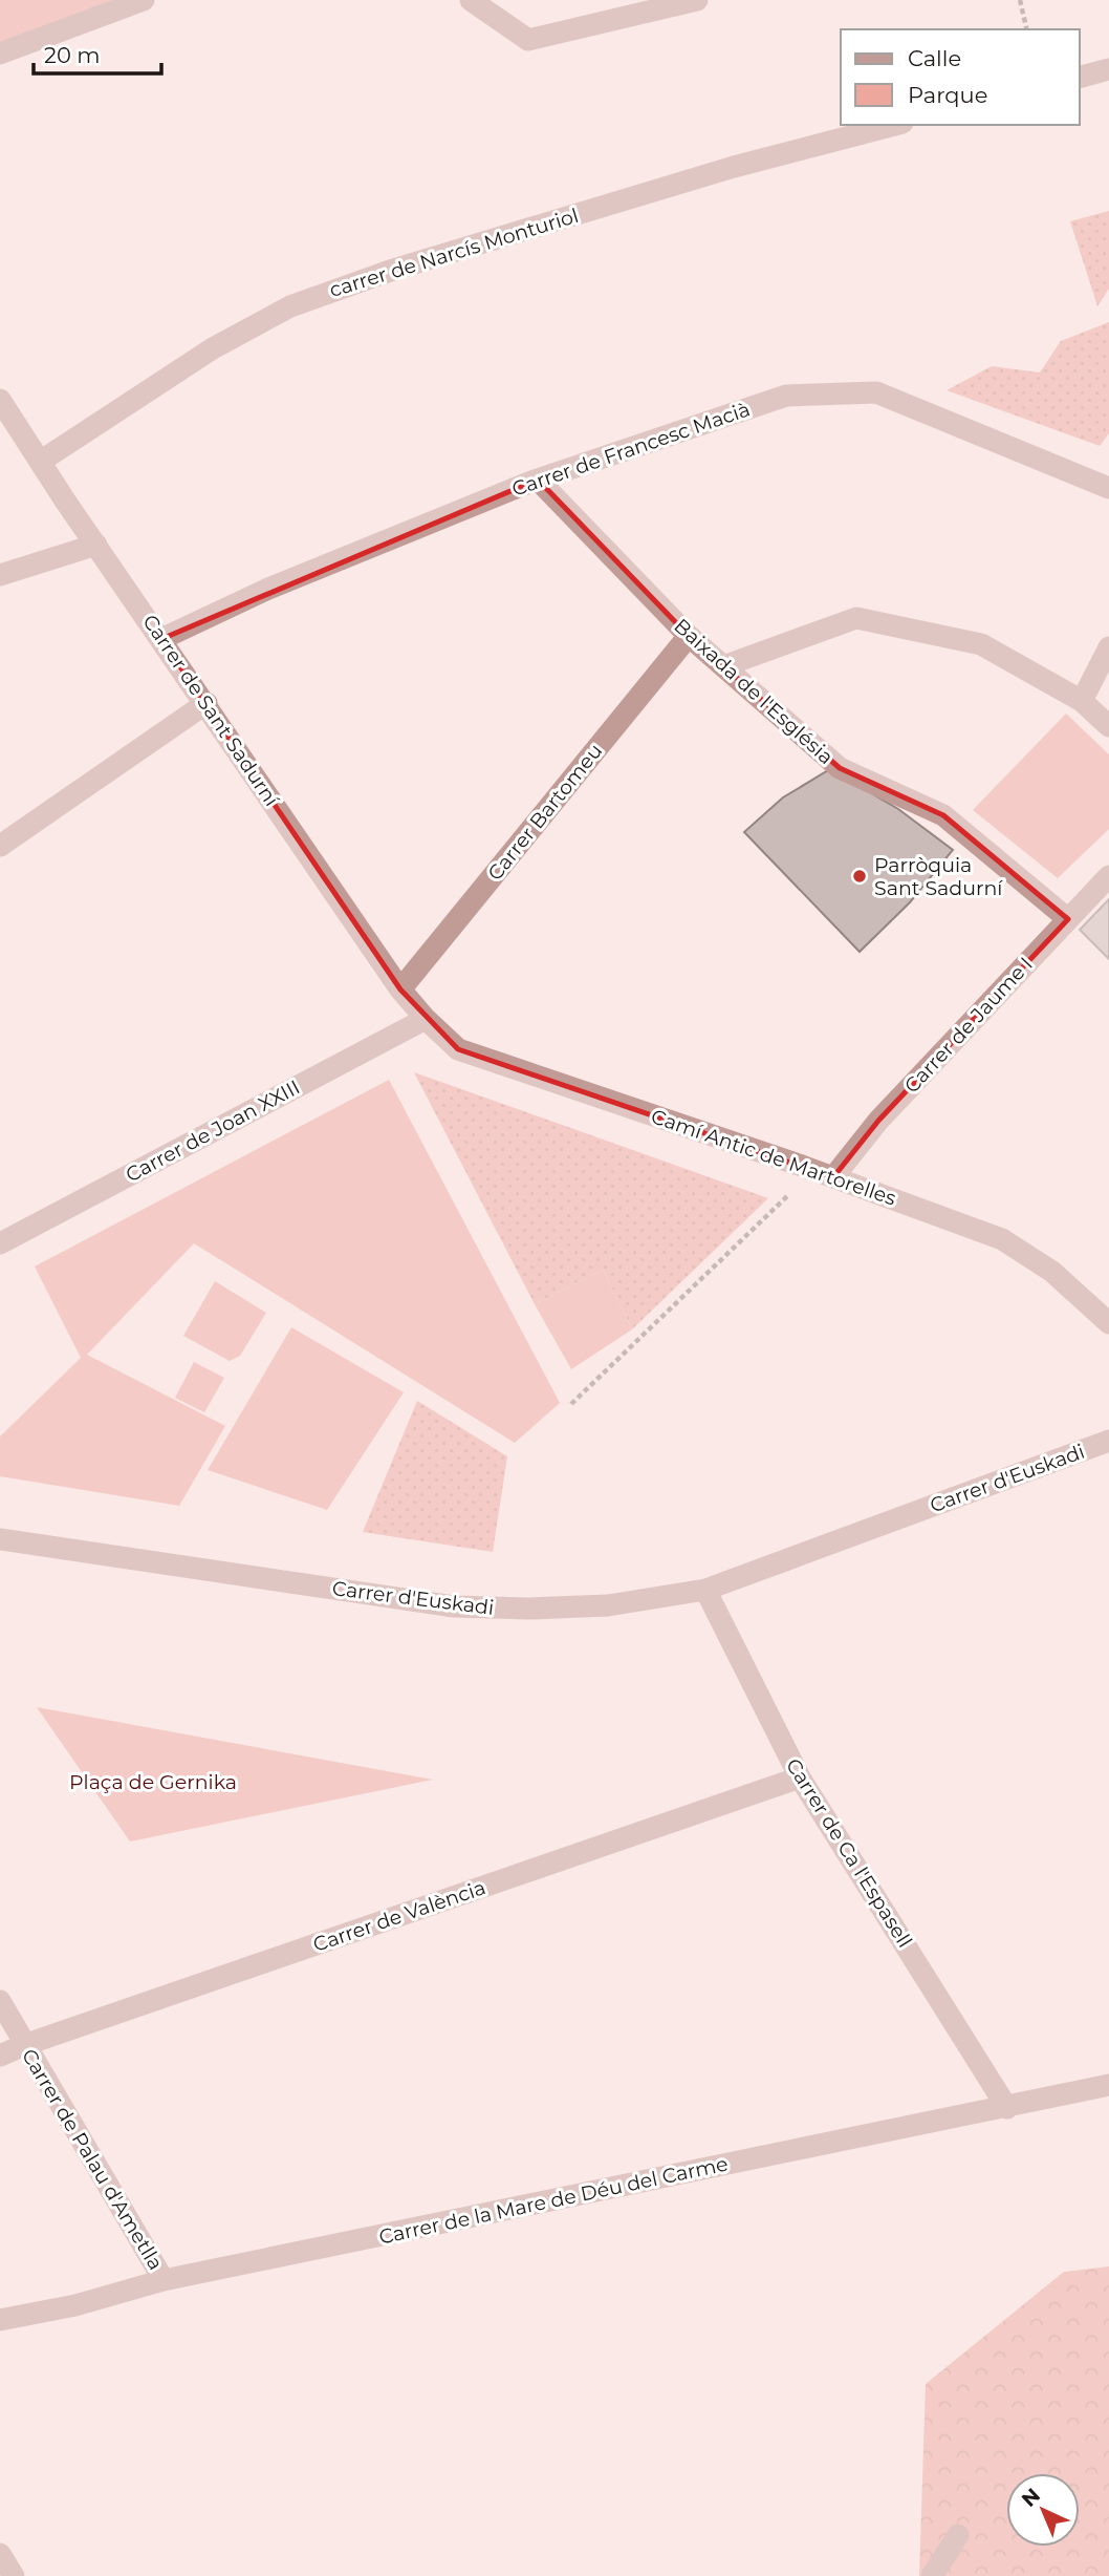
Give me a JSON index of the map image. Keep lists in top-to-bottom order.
{
  "streets": {
    "street": [
      "carrer de Narcís Monturiol",
      "Carrer de Francesc Macià",
      "Baixada de l'Església",
      "Carrer de Sant Sadurní",
      "Carrer Bartomeu",
      "Carrer de Jaume I",
      "Carrer de Joan XXIII",
      "Camí Antic de Martorelles",
      "Carrer d'Euskadi",
      "Carrer de Ca l'Espasell",
      "Carrer de València",
      "Carrer de Palau d'Ametlla",
      "Carrer de la Mare de Déu del Carme"
    ]
  },
  "crossings": [
    ["carrer de Narcís Monturiol", "Carrer de Sant Sadurní"],
    ["Carrer de Francesc Macià", "Baixada de l'Església"],
    ["Carrer de Francesc Macià", "Carrer de Sant Sadurní"],
    ["Baixada de l'Església", "Carrer Bartomeu"],
    ["Baixada de l'Església", "Carrer de Jaume I"],
    ["Carrer de Sant Sadurní", "Carrer Bartomeu"],
    ["Carrer de Sant Sadurní", "Carrer de Joan XXIII"],
    ["Carrer de Sant Sadurní", "Camí Antic de Martorelles"],
    ["Carrer de Jaume I", "Camí Antic de Martorelles"],
    ["Carrer de Joan XXIII", "Camí Antic de Martorelles"],
    ["Carrer d'Euskadi", "Carrer de Ca l'Espasell"],
    ["Carrer de Ca l'Espasell", "Carrer de València"],
    ["Carrer de Ca l'Espasell", "Carrer de la Mare de Déu del Carme"],
    ["Carrer de València", "Carrer de Palau d'Ametlla"],
    ["Carrer de Palau d'Ametlla", "Carrer de la Mare de Déu del Carme"]
  ],
  "parks": ["Plaça de Gernika"],
  "places": ["Parròquia Sant Sadurní"],
  "legend": ["Calle", "Parque"],
  "scale_bar": "20 m",
  "north": "top left"
}
